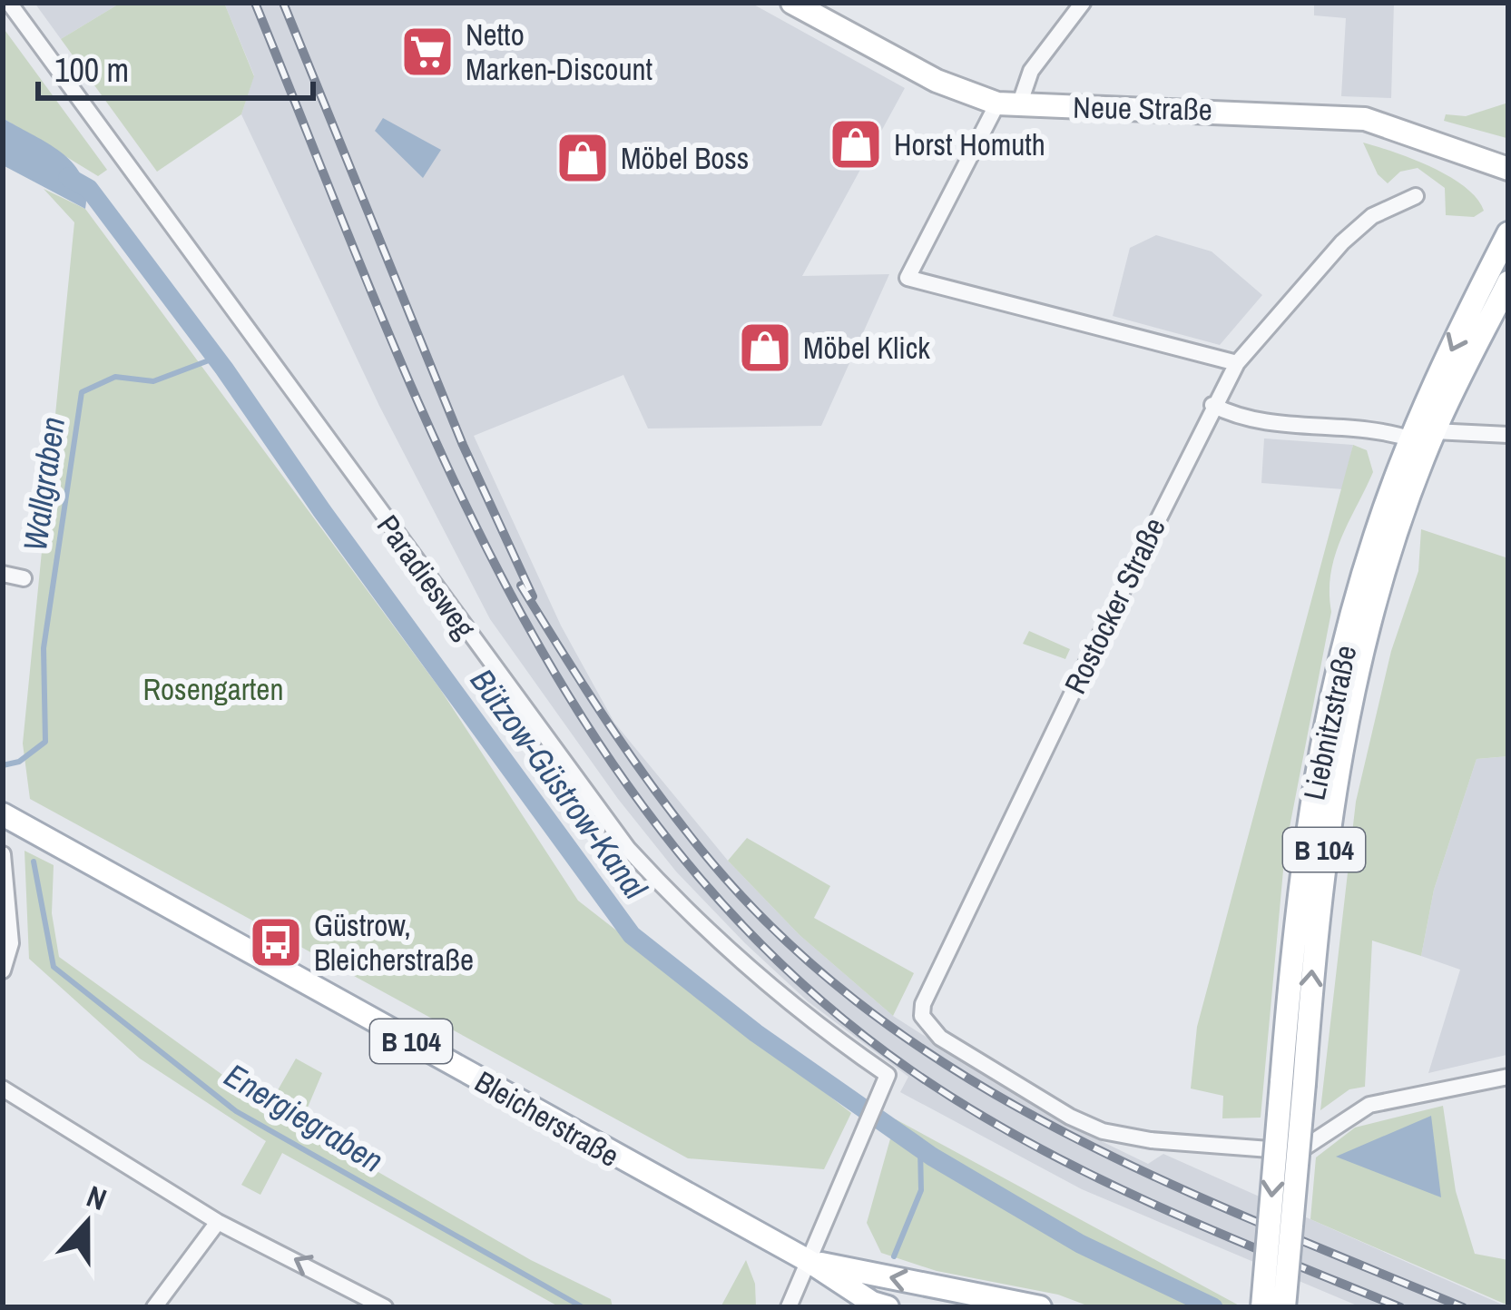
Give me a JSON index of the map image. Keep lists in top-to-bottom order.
{
  "streets": {
    "main road": [
      "Neue Straße",
      "Liebnitzstraße",
      "B 104",
      "Bleicherstraße"
    ],
    "street": ["Paradiesweg", "Rostocker Straße"]
  },
  "crossings": [
    ["Paradiesweg", "Bleicherstraße"]
  ],
  "water": ["Wallgraben", "Bützow-Güstrow-Kanal", "Energiegraben"],
  "parks": ["Rosengarten"],
  "places": {
    "supermarket": ["Netto Marken-Discount"],
    "shop": ["Horst Homuth", "Möbel Boss", "Möbel Klick"],
    "bus stop": ["Güstrow, Bleicherstraße"]
  },
  "scale_bar": "100 m",
  "north": "top"
}
